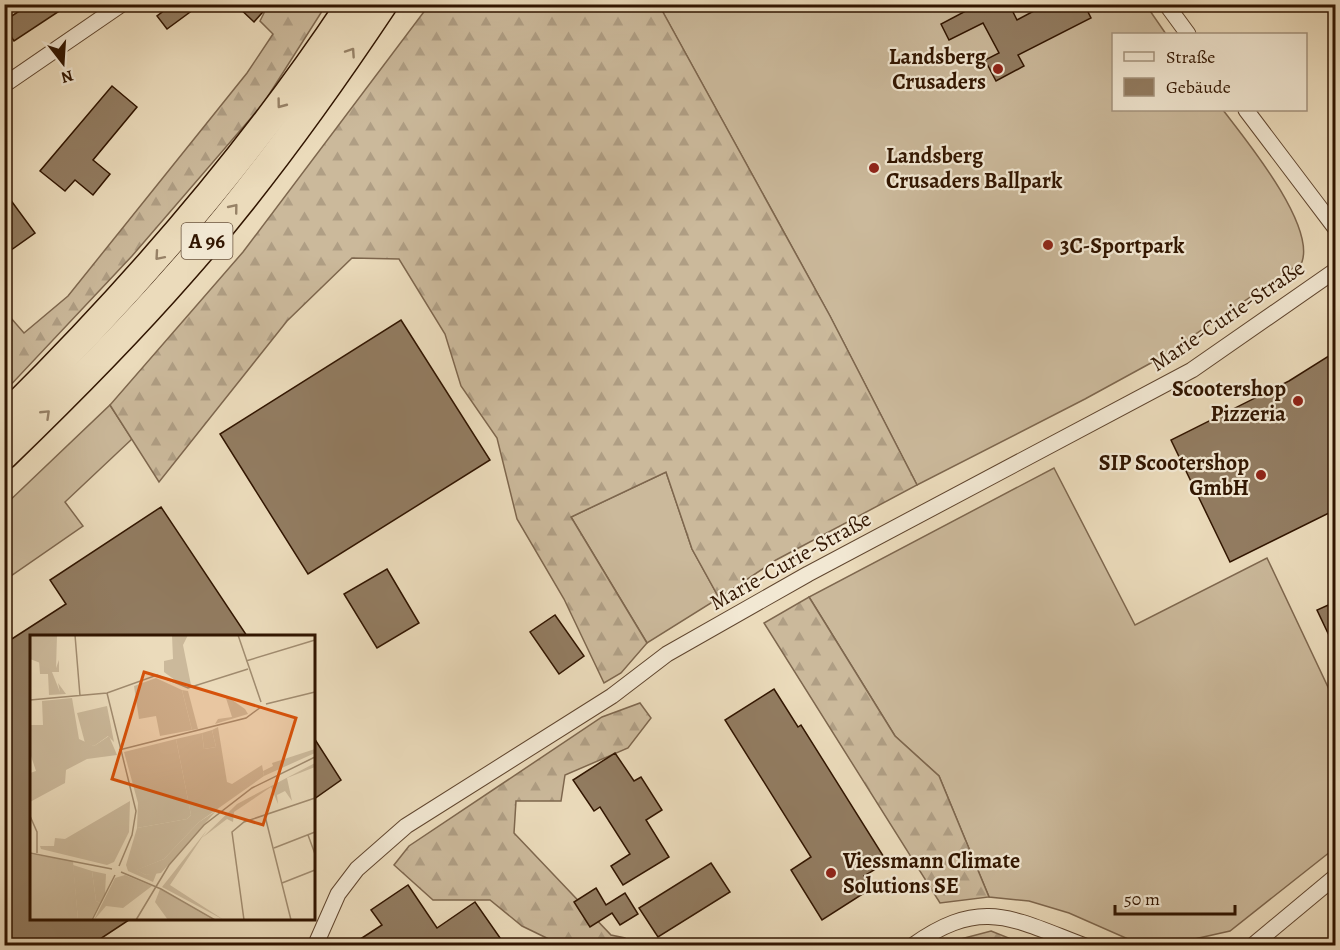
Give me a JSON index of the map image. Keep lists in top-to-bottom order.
{
  "streets": {
    "highway": ["A 96"],
    "street": ["Marie-Curie-Straße"]
  },
  "places": [
    "Landsberg Crusaders",
    "Landsberg Crusaders Ballpark",
    "3C-Sportpark",
    "Scootershop Pizzeria",
    "SIP Scootershop GmbH",
    "Viessmann Climate Solutions SE"
  ],
  "legend": ["Straße", "Gebäude"],
  "scale_bar": "50 m",
  "north": "bottom"
}
